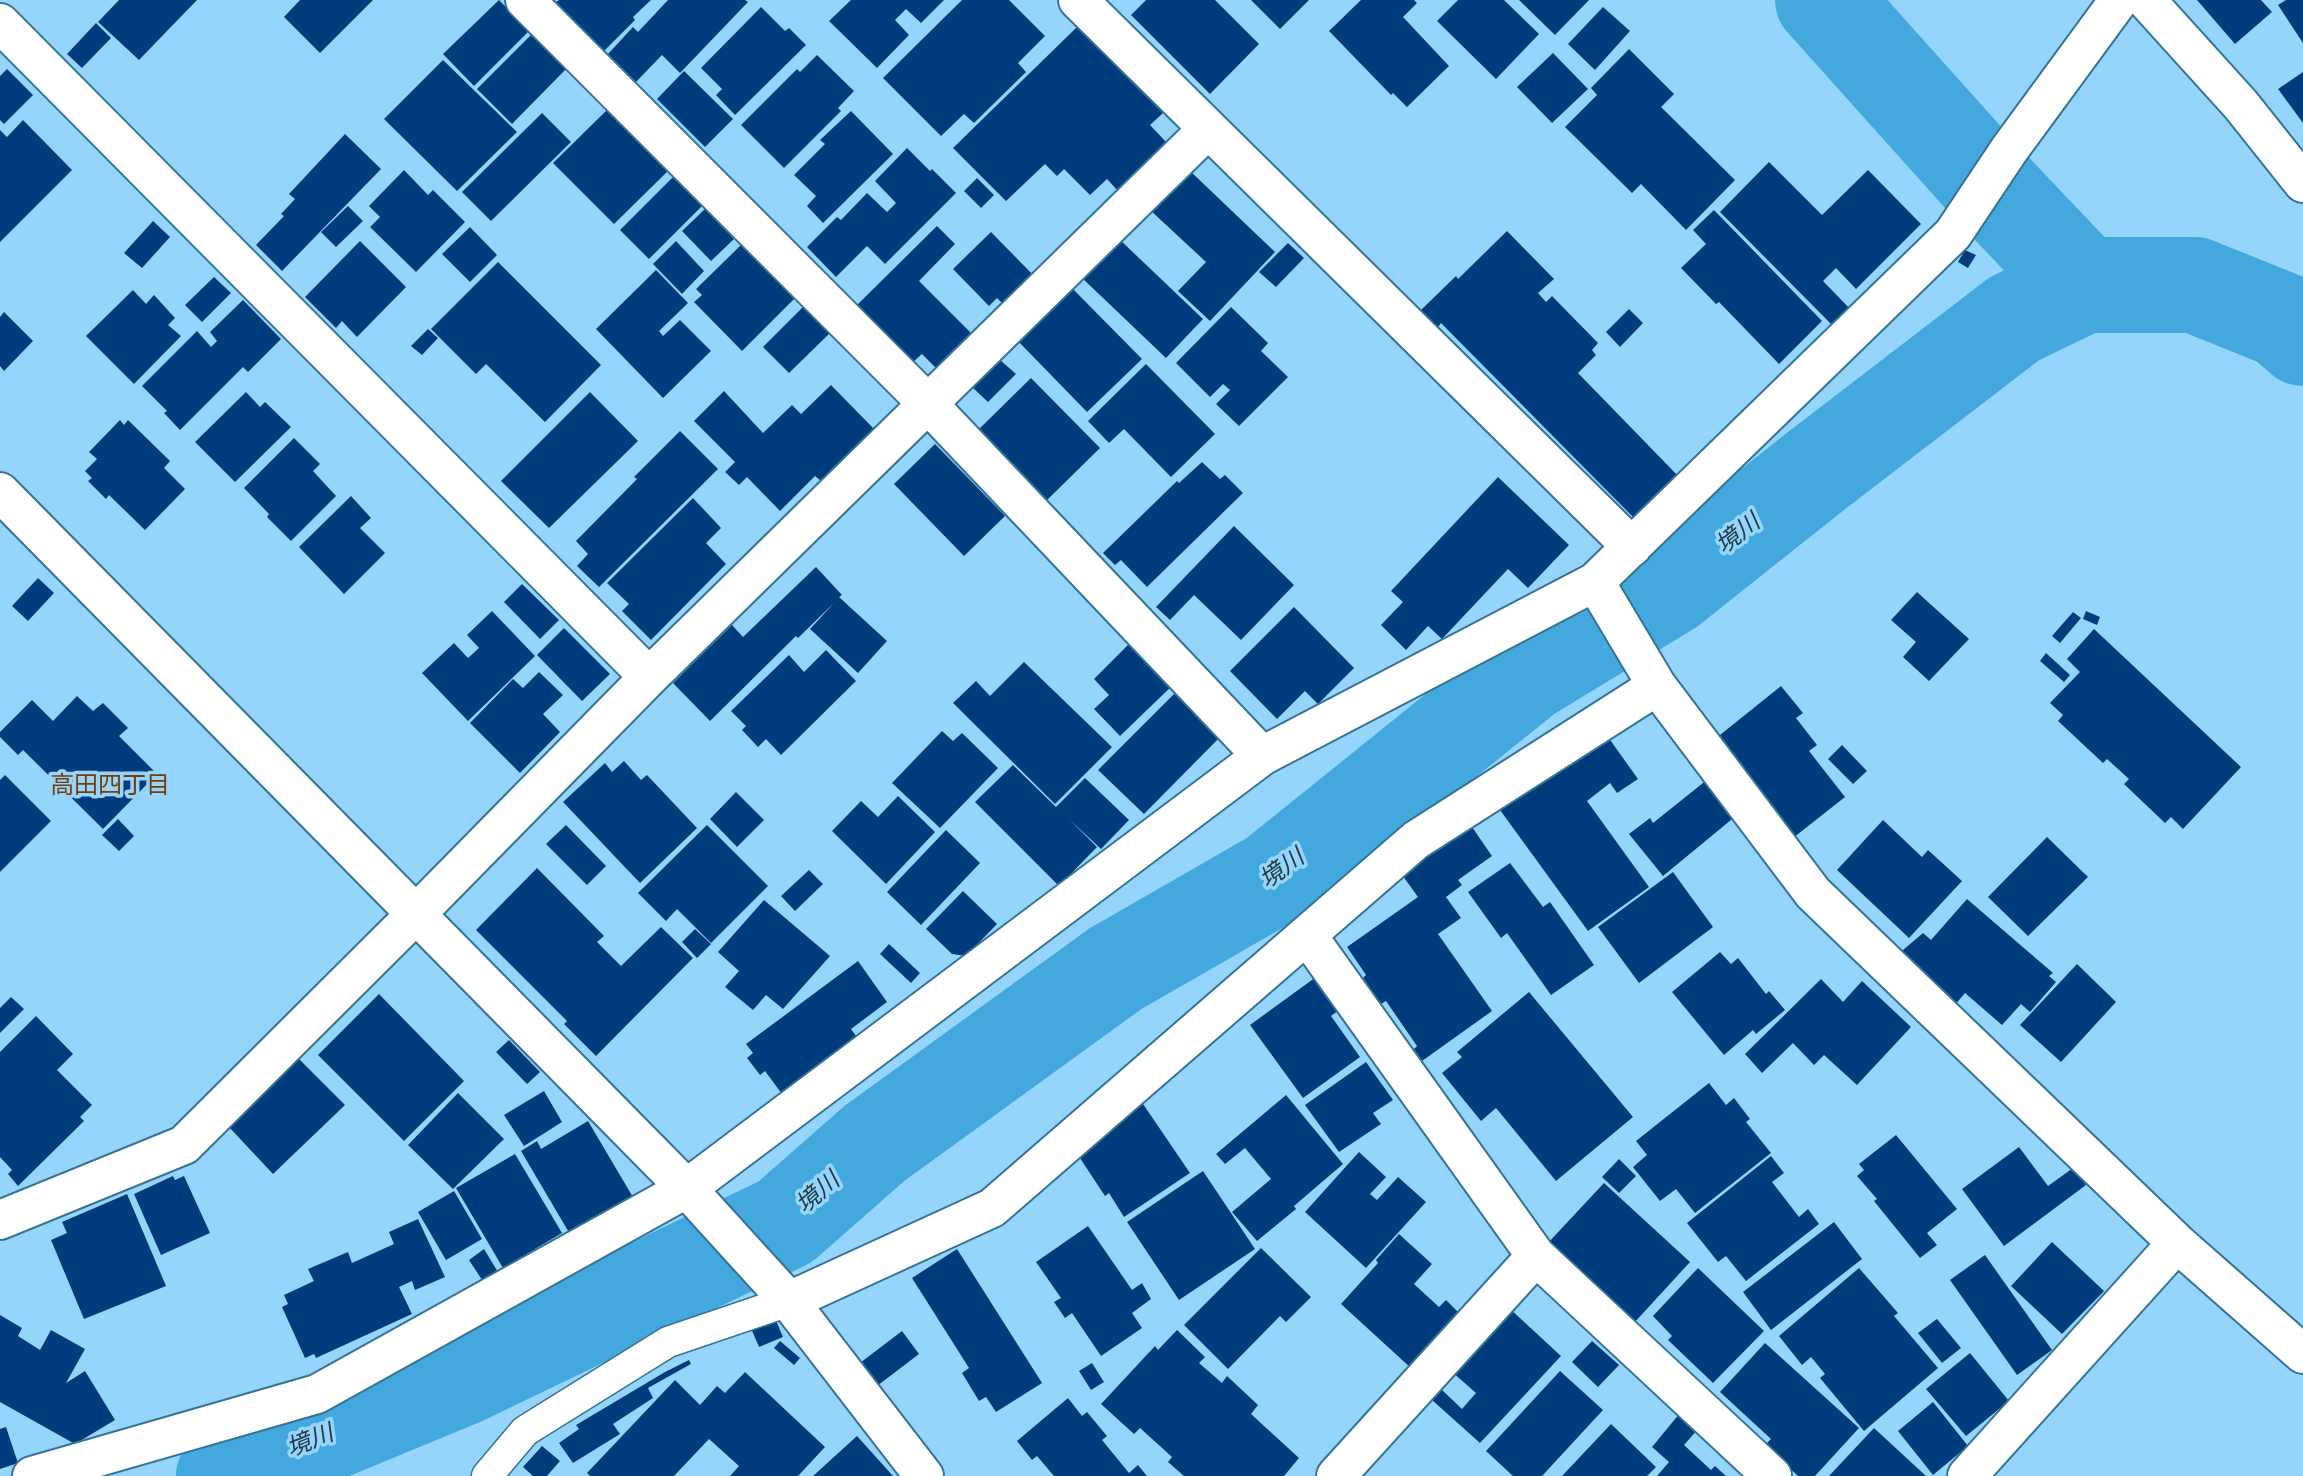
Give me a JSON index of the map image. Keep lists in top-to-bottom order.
{
  "districts": ["高田四丁目"],
  "water": ["境川"]
}
